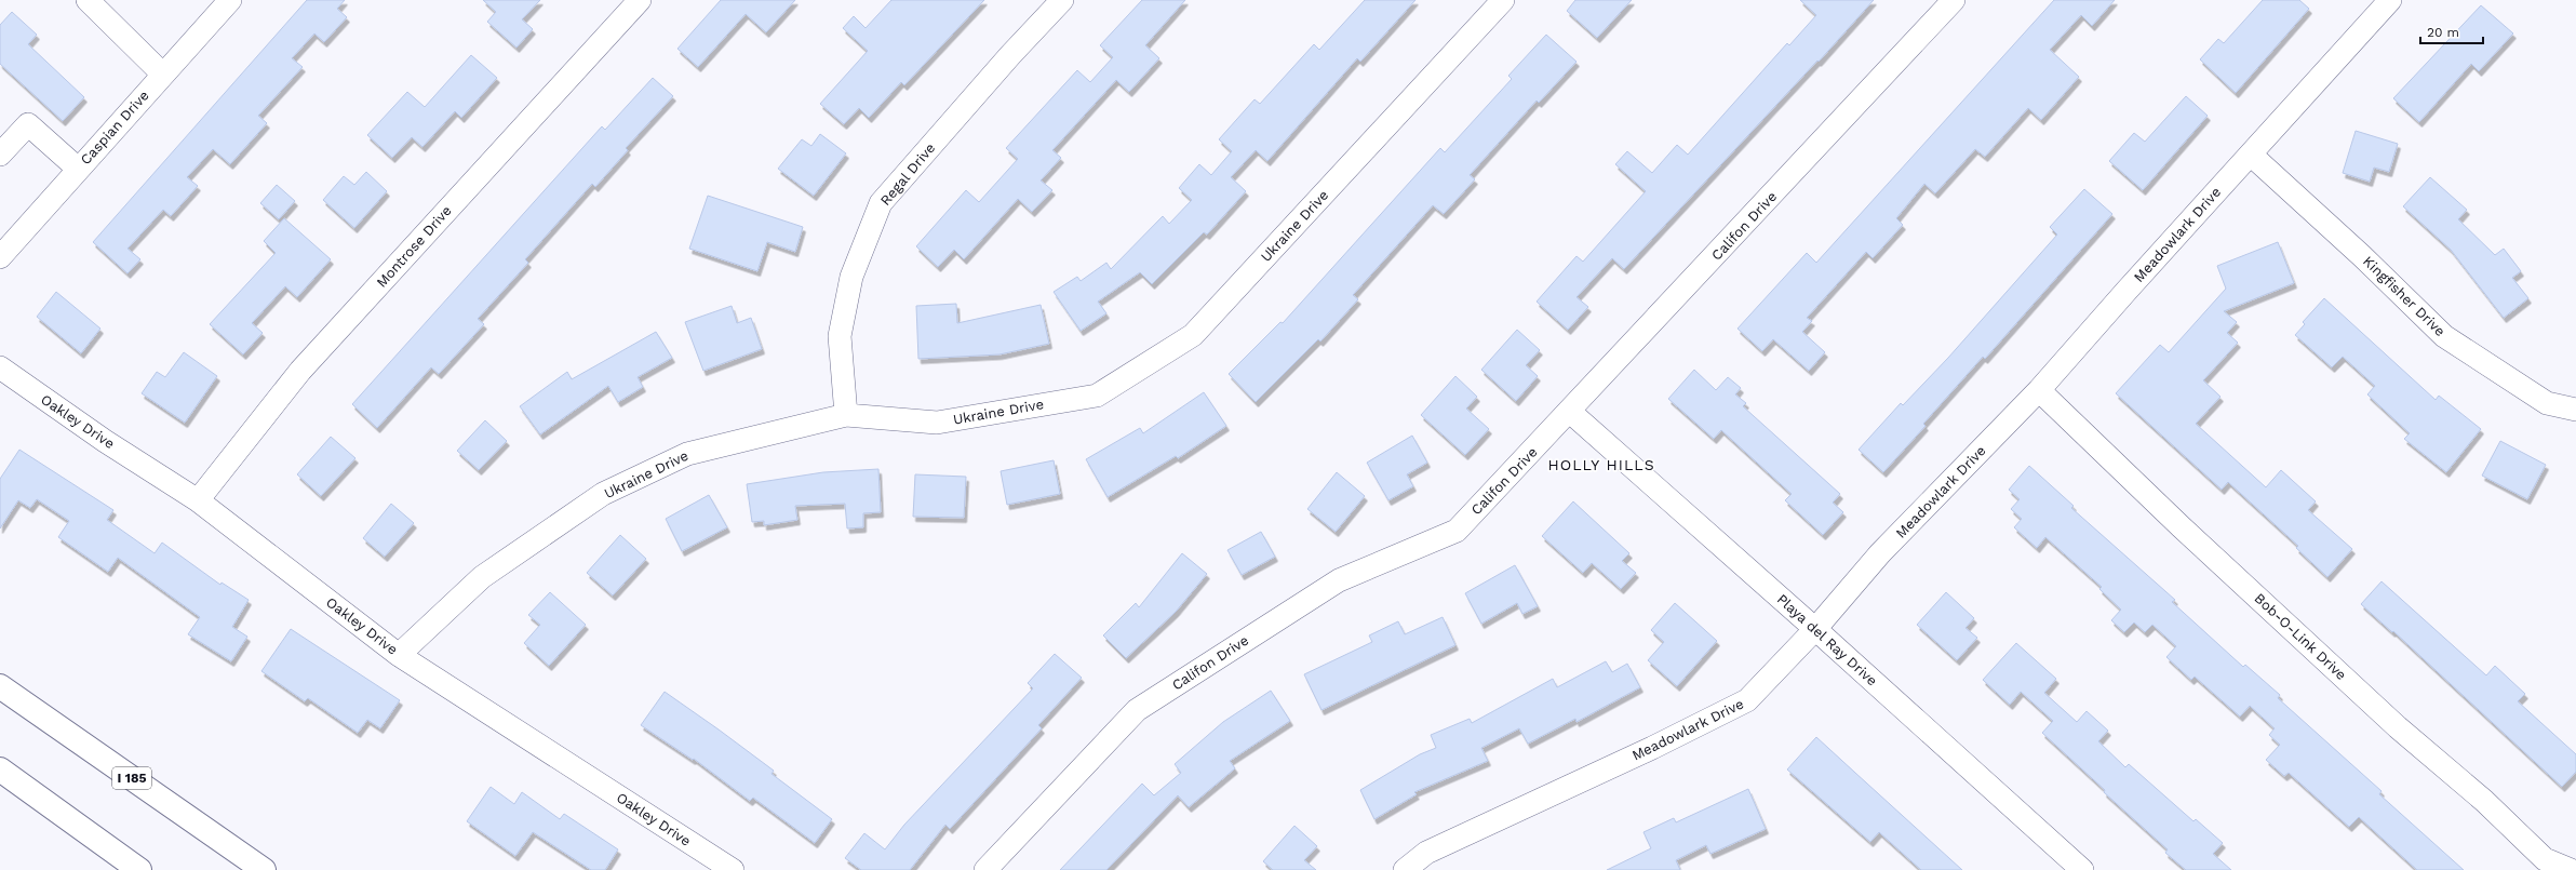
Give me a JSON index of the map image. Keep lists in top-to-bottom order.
{
  "streets": {
    "highway": ["I 185"],
    "street": [
      "Caspian Drive",
      "Regal Drive",
      "Ukraine Drive",
      "Califon Drive",
      "Meadowlark Drive",
      "Montrose Drive",
      "Kingfisher Drive",
      "Oakley Drive",
      "Bob-O-Link Drive",
      "Playa del Ray Drive"
    ]
  },
  "crossings": [
    ["Regal Drive", "Ukraine Drive"],
    ["Ukraine Drive", "Oakley Drive"],
    ["Califon Drive", "Playa del Ray Drive"],
    ["Meadowlark Drive", "Kingfisher Drive"],
    ["Meadowlark Drive", "Bob-O-Link Drive"],
    ["Meadowlark Drive", "Playa del Ray Drive"],
    ["Montrose Drive", "Oakley Drive"]
  ],
  "districts": ["HOLLY HILLS"],
  "scale_bar": "20 m"
}
